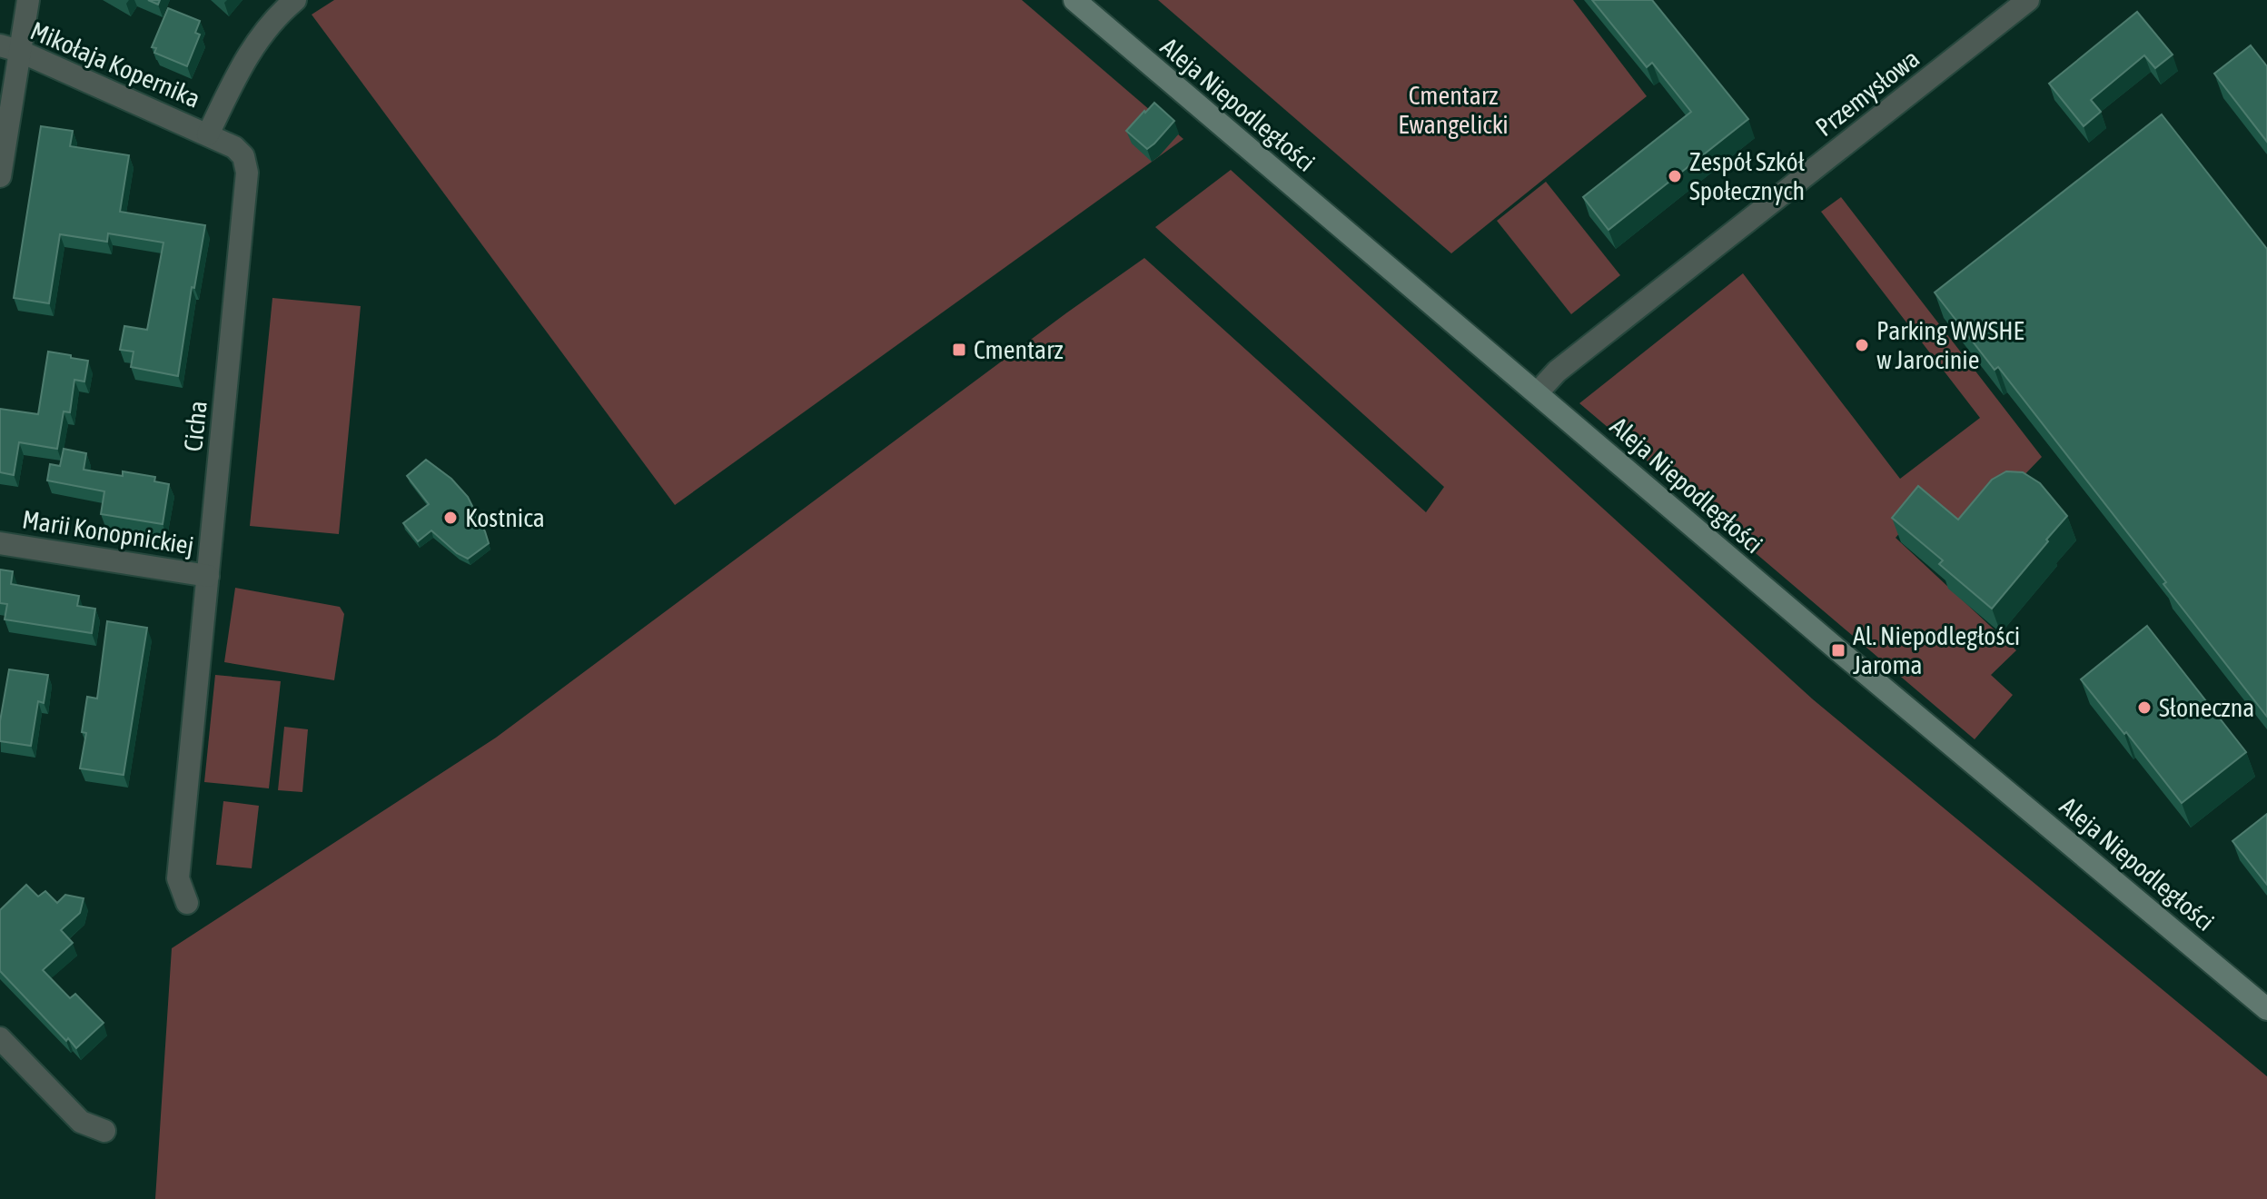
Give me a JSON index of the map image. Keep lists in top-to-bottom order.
{
  "streets": {
    "main road": ["Aleja Niepodległości"],
    "street": [
      "Mikołaja Kopernika",
      "Przemysłowa",
      "Cicha",
      "Marii Konopnickiej"
    ]
  },
  "crossings": [
    ["Mikołaja Kopernika", "Cicha"],
    ["Przemysłowa", "Aleja Niepodległości"],
    ["Cicha", "Marii Konopnickiej"]
  ],
  "parks": ["Cmentarz Ewangelicki"],
  "places": {
    "other": [
      "Zespół Szkół Społecznych",
      "Parking WWSHE w Jarocinie",
      "Kostnica",
      "Słoneczna"
    ],
    "transit": ["Cmentarz", "Al. Niepodległości Jaroma"]
  }
}
